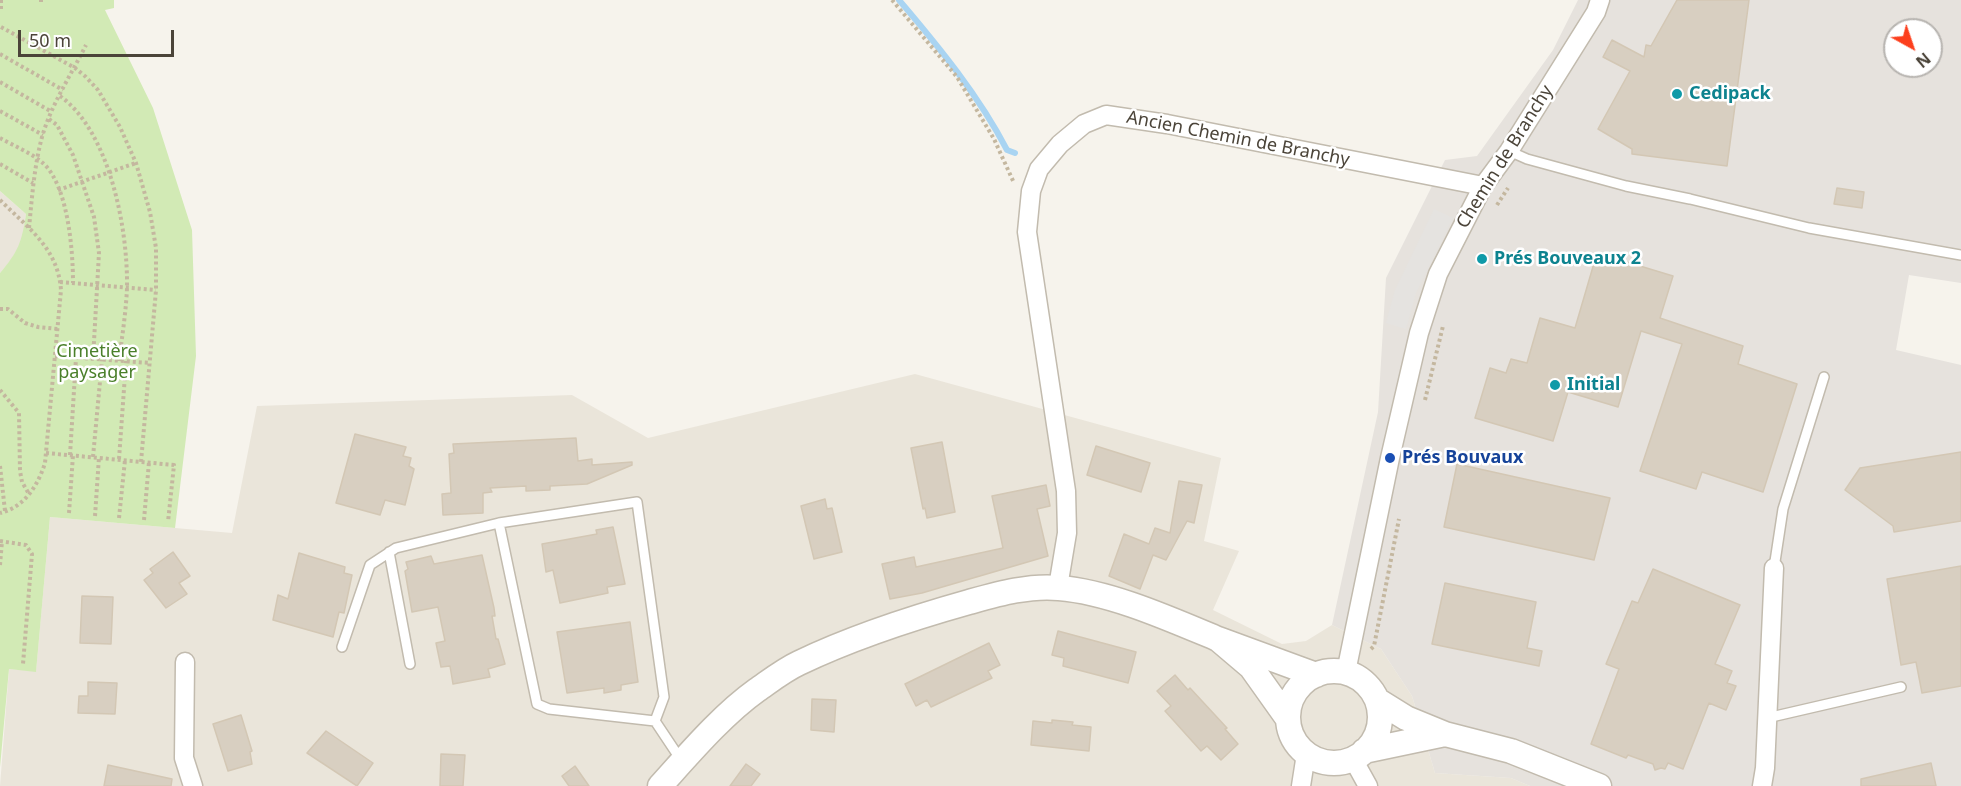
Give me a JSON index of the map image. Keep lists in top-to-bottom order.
{
  "streets": {
    "street": ["Ancien Chemin de Branchy", "Chemin de Branchy"]
  },
  "crossings": [
    ["Ancien Chemin de Branchy", "Chemin de Branchy"]
  ],
  "parks": ["Cimetière paysager"],
  "places": [
    "Cedipack",
    "Prés Bouveaux 2",
    "Initial",
    "Prés Bouvaux"
  ],
  "scale_bar": "50 m",
  "north": "bottom right"
}
